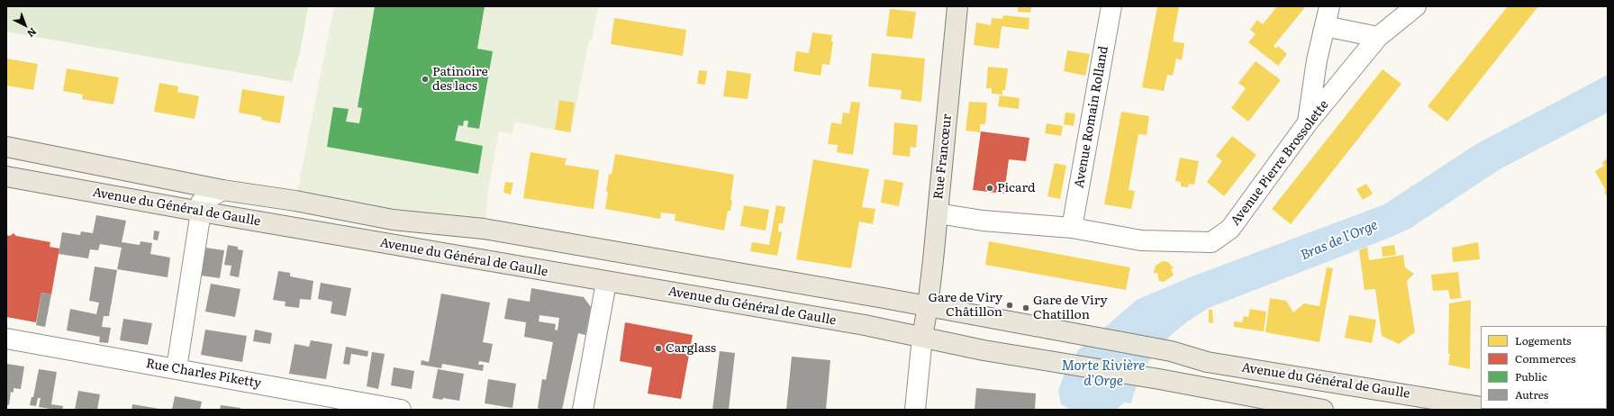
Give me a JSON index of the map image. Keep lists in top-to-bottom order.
{
  "streets": {
    "main road": ["Rue Francœur", "Avenue du Général de Gaulle"],
    "street": ["Avenue Romain Rolland", "Avenue Pierre Brossolette", "Rue Charles Piketty"]
  },
  "crossings": [
    ["Avenue Romain Rolland", "Avenue Pierre Brossolette"],
    ["Rue Francœur", "Avenue Pierre Brossolette"],
    ["Rue Francœur", "Avenue du Général de Gaulle"]
  ],
  "water": ["Bras de l'Orge", "Morte Rivière d'Orge"],
  "places": [
    "Patinoire des lacs",
    "Picard",
    "Gare de Viry Châtillon",
    "Gare de Viry Chatillon",
    "Carglass"
  ],
  "legend": [
    "Logements",
    "Commerces",
    "Public",
    "Autres"
  ],
  "north": "bottom right"
}
